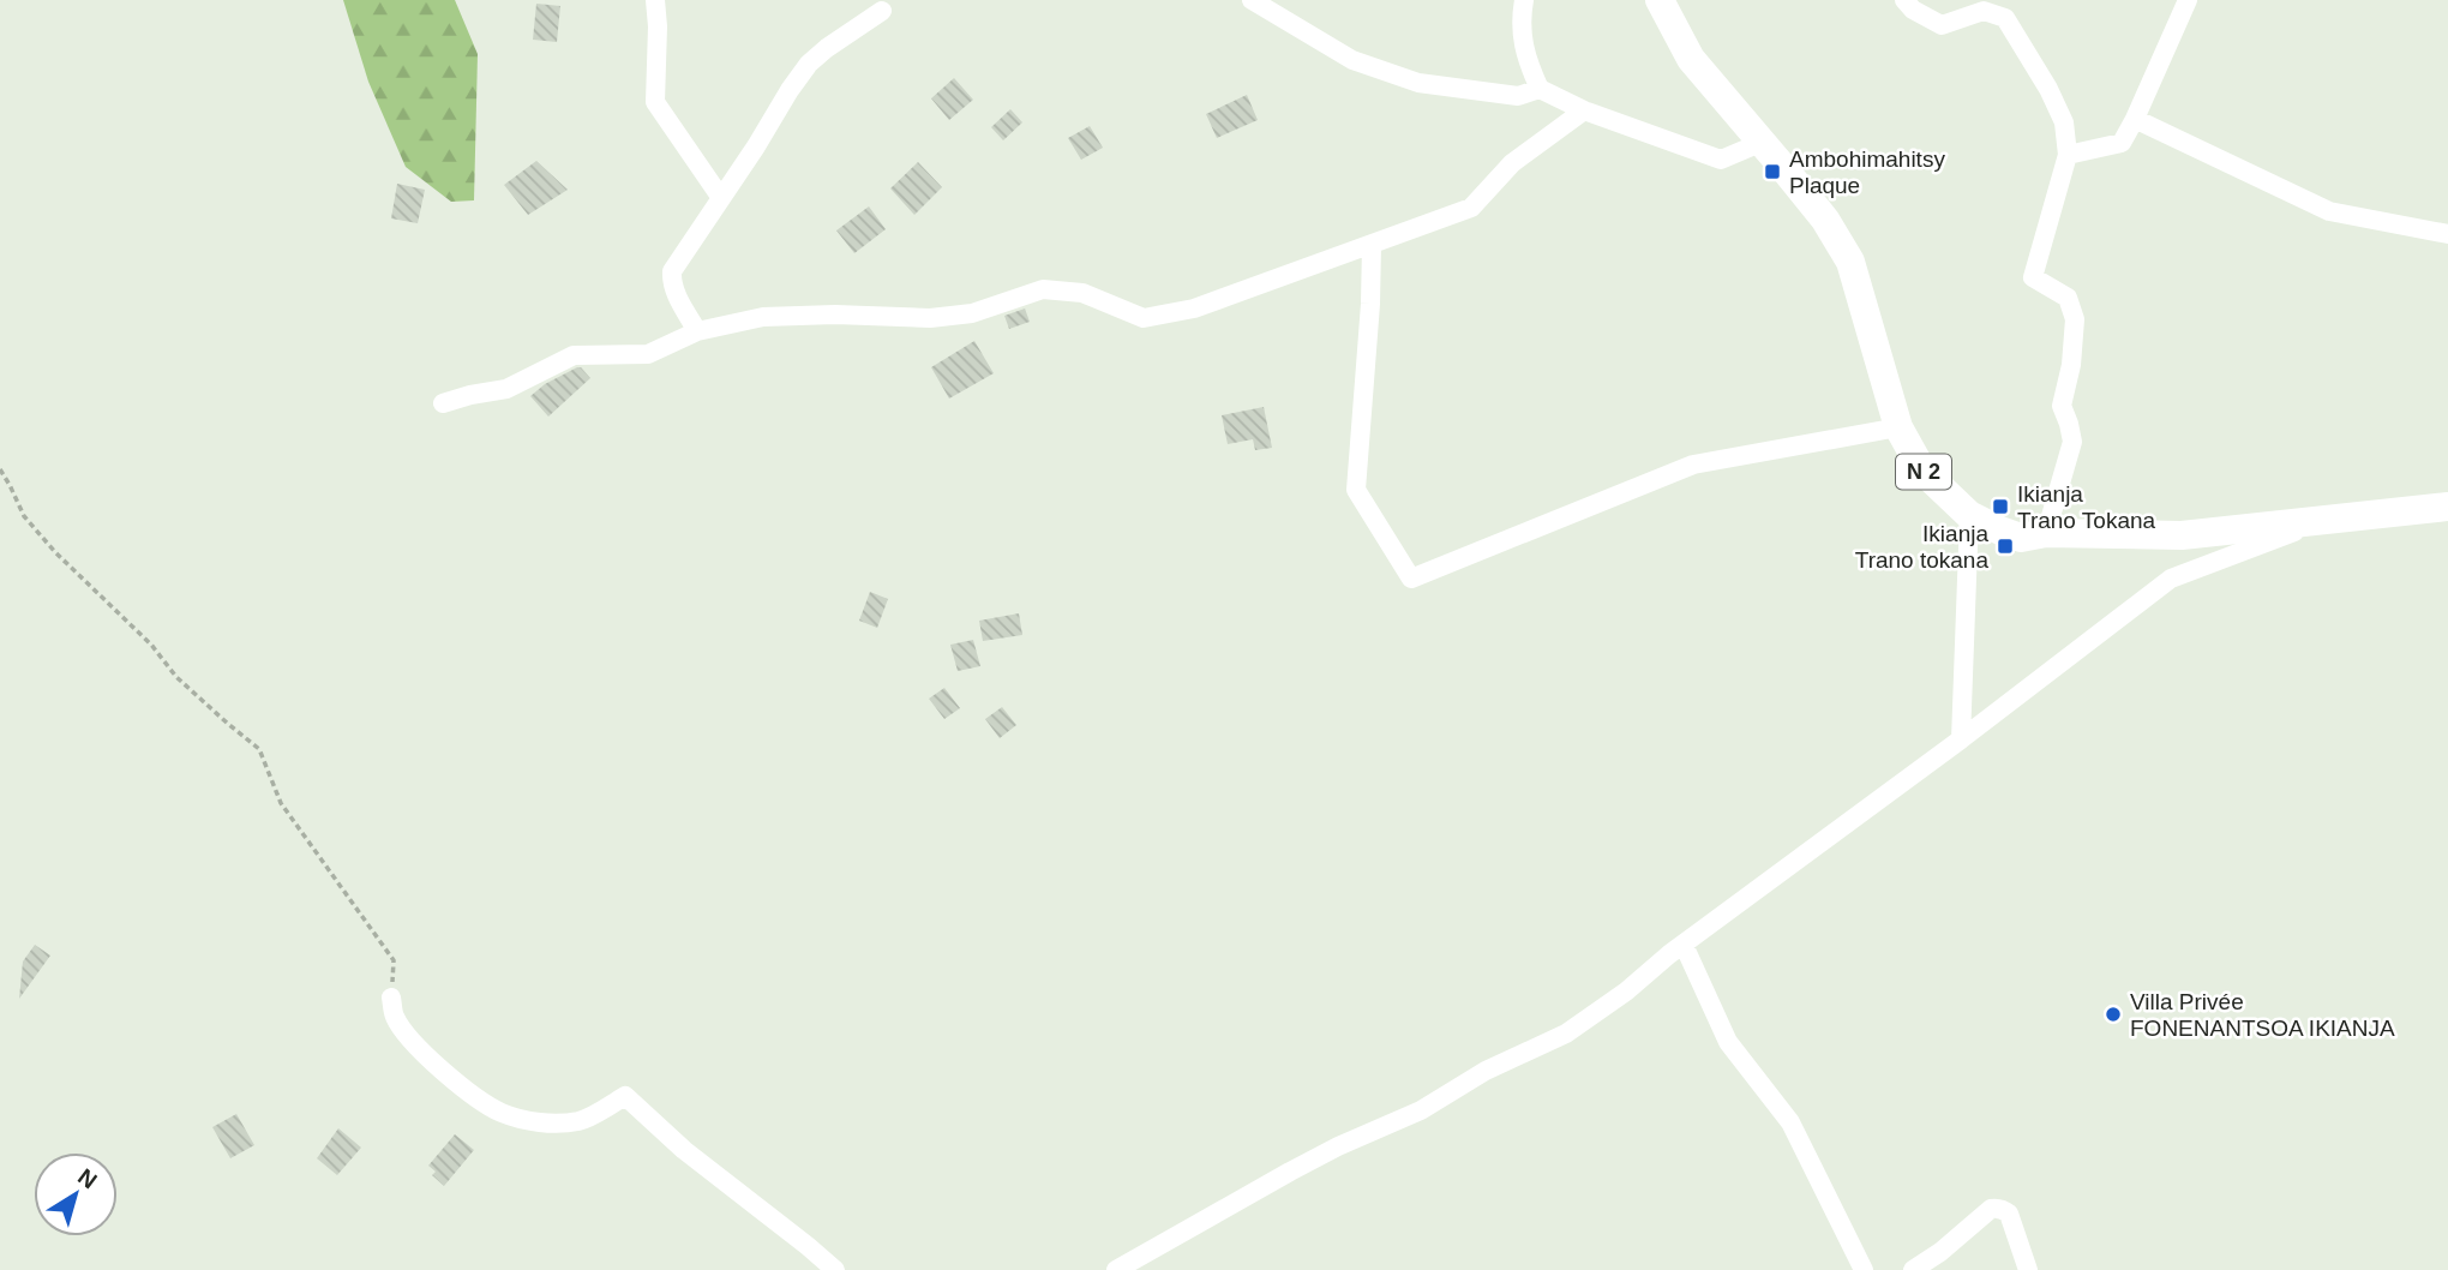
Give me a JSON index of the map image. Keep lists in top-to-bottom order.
{
  "streets": {
    "main road": ["N 2"]
  },
  "places": {
    "transit": ["Ambohimahitsy Plaque", "Ikianja Trano Tokana", "Ikianja Trano tokana"],
    "other": ["Villa Privée FONENANTSOA IKIANJA"]
  },
  "north": "top right"
}
